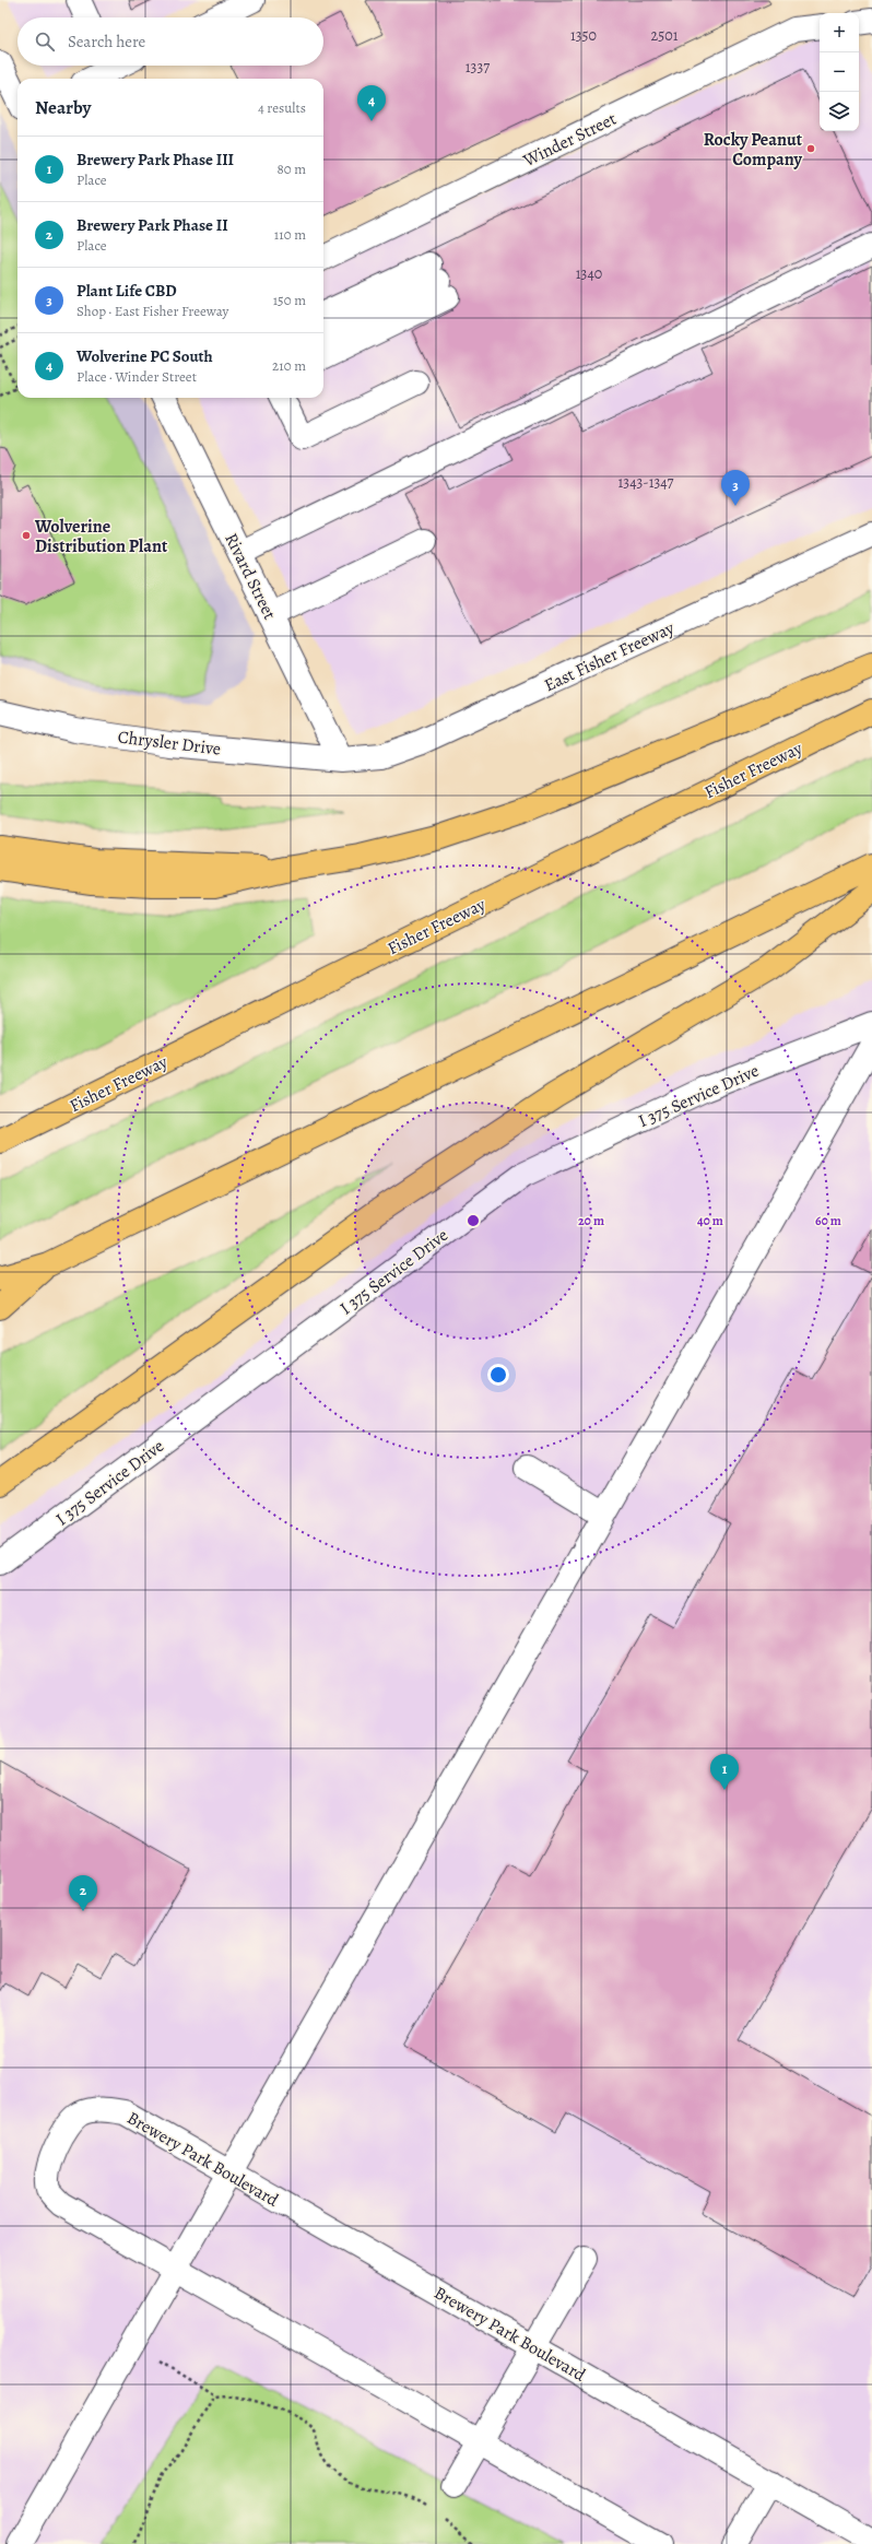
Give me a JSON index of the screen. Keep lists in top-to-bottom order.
{
  "streets": {
    "highway": ["Fisher Freeway"],
    "street": [
      "Winder Street",
      "Rivard Street",
      "East Fisher Freeway",
      "Chrysler Drive",
      "I 375 Service Drive",
      "Brewery Park Boulevard"
    ]
  },
  "crossings": [
    ["Rivard Street", "East Fisher Freeway"],
    ["Rivard Street", "Chrysler Drive"],
    ["East Fisher Freeway", "Chrysler Drive"]
  ],
  "places": ["Rocky Peanut Company", "Wolverine Distribution Plant"],
  "house_numbers": [
    "1350",
    "2501",
    "1337",
    "1340",
    "1343-1347"
  ],
  "page": {
    "map_buttons": ["+", "−"],
    "search": "Search here",
    "heading": ["Nearby", "4 results"],
    "pins": [
      "4",
      "3",
      "1",
      "2"
    ],
    "list": [
      {
        "mark": "1",
        "name": "Brewery Park Phase III",
        "note": "Place",
        "value": "80 m"
      },
      {
        "mark": "2",
        "name": "Brewery Park Phase II",
        "note": "Place",
        "value": "110 m"
      },
      {
        "mark": "3",
        "name": "Plant Life CBD",
        "note": "Shop · East Fisher Freeway",
        "value": "150 m"
      },
      {
        "mark": "4",
        "name": "Wolverine PC South",
        "note": "Place · Winder Street",
        "value": "210 m"
      }
    ]
  },
  "rings": ["20 m", "40 m", "60 m"]
}
